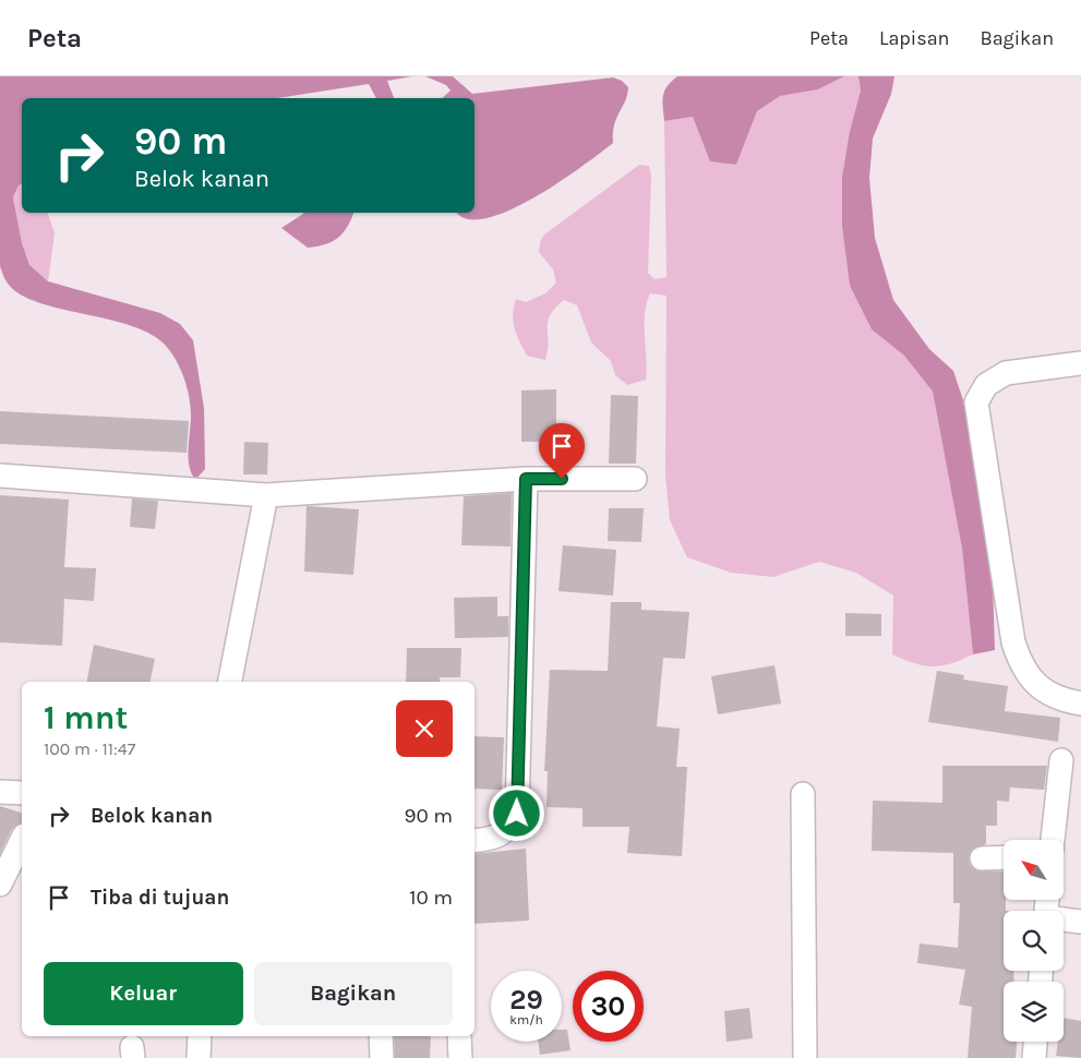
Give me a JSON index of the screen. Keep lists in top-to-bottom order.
{
  "north": "top left",
  "page": {
    "header": "Peta",
    "nav": ["Peta", "Lapisan", "Bagikan"],
    "turn": ["90 m", "Belok kanan"],
    "heading": ["1 mnt", "100 m · 11:47"],
    "list": [
      {
        "name": "Belok kanan",
        "value": "90 m"
      },
      {
        "name": "Tiba di tujuan",
        "value": "10 m"
      }
    ],
    "buttons": ["Keluar", "Bagikan"],
    "speed": "29 km/h",
    "limit": "30"
  }
}
